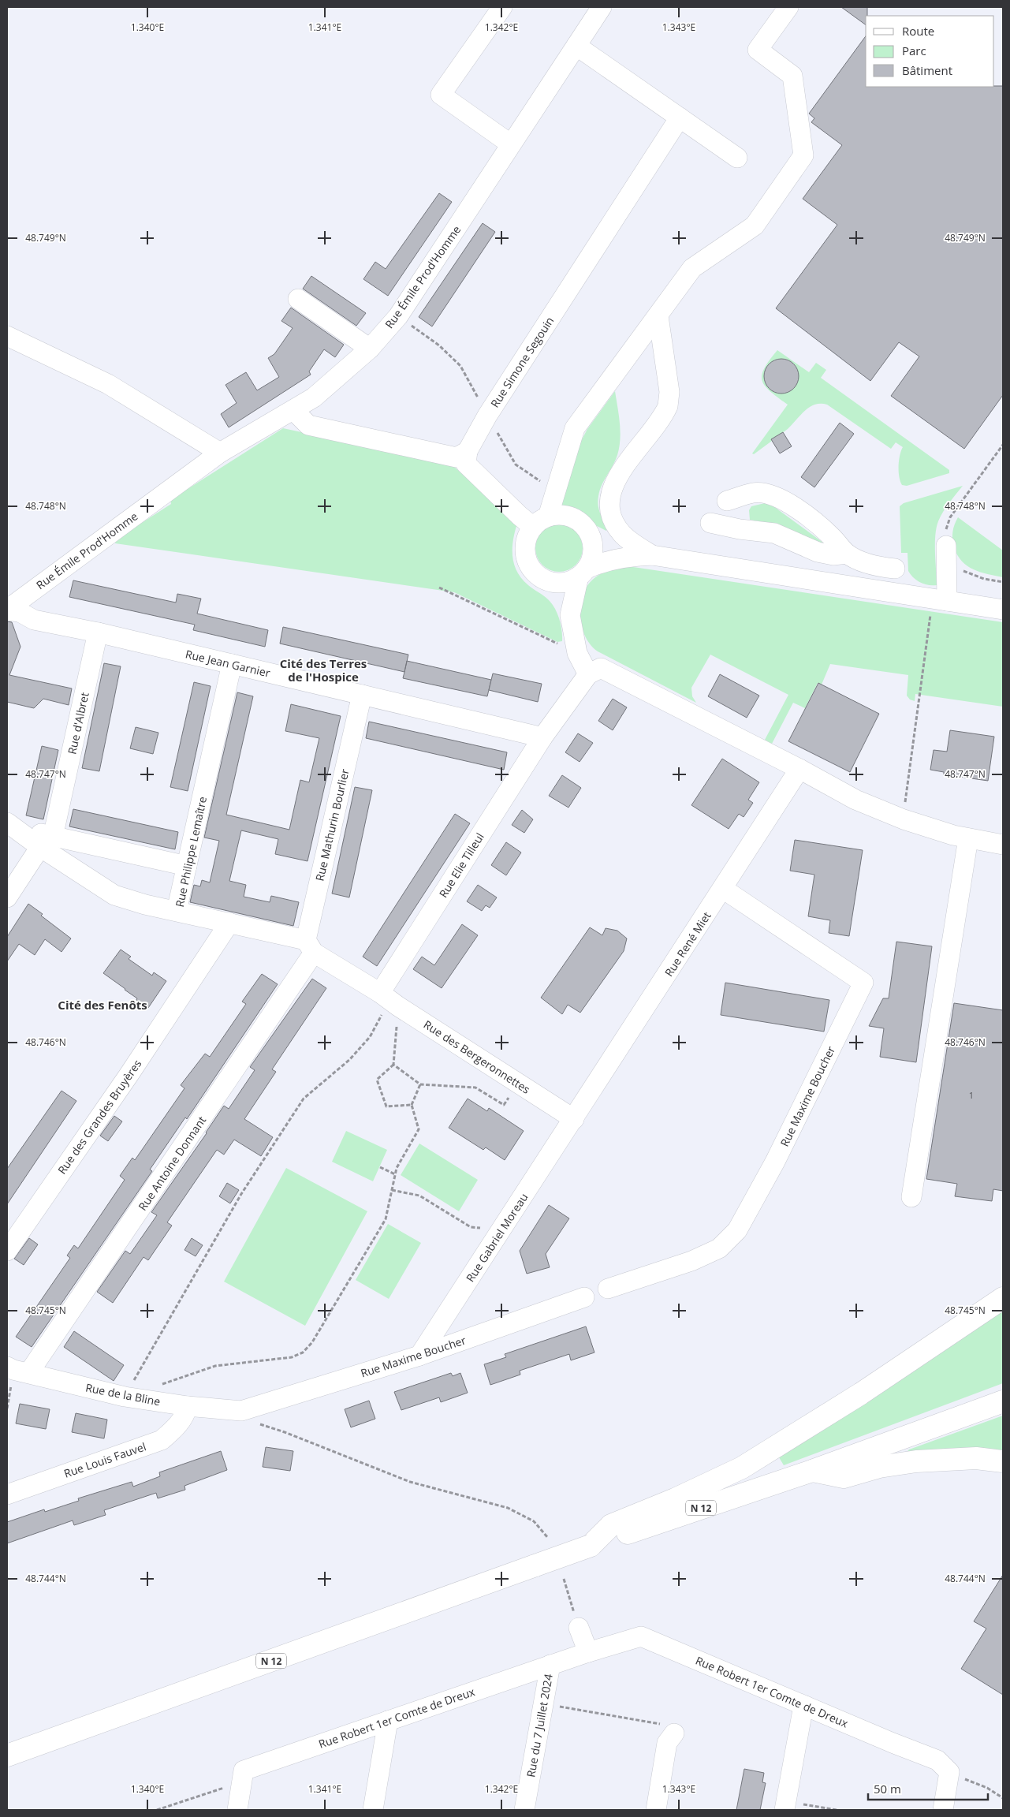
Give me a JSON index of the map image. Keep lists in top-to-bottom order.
{
  "streets": {
    "main road": ["N 12"],
    "street": [
      "Rue Émile Prod'Homme",
      "Rue Simone Segouin",
      "Rue Jean Garnier",
      "Rue d'Albret",
      "Rue Mathurin Bourlier",
      "Rue Philippe Lemaître",
      "Rue Elie Tilleul",
      "Rue René Miet",
      "Rue des Bergeronnettes",
      "Rue Maxime Boucher",
      "Rue des Grandes Bruyères",
      "Rue Antoine Donnant",
      "Rue Gabriel Moreau",
      "Rue de la Bline",
      "Rue Louis Fauvel",
      "Rue Robert 1er Comte de Dreux",
      "Rue du 7 Juillet 2024"
    ]
  },
  "crossings": [
    ["Rue Émile Prod'Homme", "Rue Jean Garnier"],
    ["Rue Jean Garnier", "Rue d'Albret"],
    ["Rue Jean Garnier", "Rue Mathurin Bourlier"],
    ["Rue Jean Garnier", "Rue Philippe Lemaître"],
    ["Rue Jean Garnier", "Rue Elie Tilleul"],
    ["Rue Mathurin Bourlier", "Rue Philippe Lemaître"],
    ["Rue Mathurin Bourlier", "Rue Antoine Donnant"],
    ["Rue Philippe Lemaître", "Rue des Grandes Bruyères"],
    ["Rue Philippe Lemaître", "Rue Antoine Donnant"],
    ["Rue Elie Tilleul", "Rue des Bergeronnettes"],
    ["Rue René Miet", "Rue des Bergeronnettes"],
    ["Rue René Miet", "Rue Maxime Boucher"],
    ["Rue René Miet", "Rue Gabriel Moreau"],
    ["Rue des Bergeronnettes", "Rue Gabriel Moreau"],
    ["Rue Maxime Boucher", "Rue Gabriel Moreau"],
    ["Rue Maxime Boucher", "Rue de la Bline"],
    ["Rue Antoine Donnant", "Rue de la Bline"],
    ["Rue de la Bline", "Rue Louis Fauvel"],
    ["Rue Robert 1er Comte de Dreux", "Rue du 7 Juillet 2024"]
  ],
  "districts": ["Cité des Terres de l'Hospice", "Cité des Fenôts"],
  "house_numbers": ["1"],
  "legend": ["Route", "Parc", "Bâtiment"],
  "scale_bar": "50 m",
  "coordinates": [
    "1.340°E",
    "1.341°E",
    "1.342°E",
    "1.343°E",
    "48.749°N",
    "48.748°N",
    "48.747°N",
    "48.746°N",
    "48.745°N",
    "48.744°N"
  ]
}
